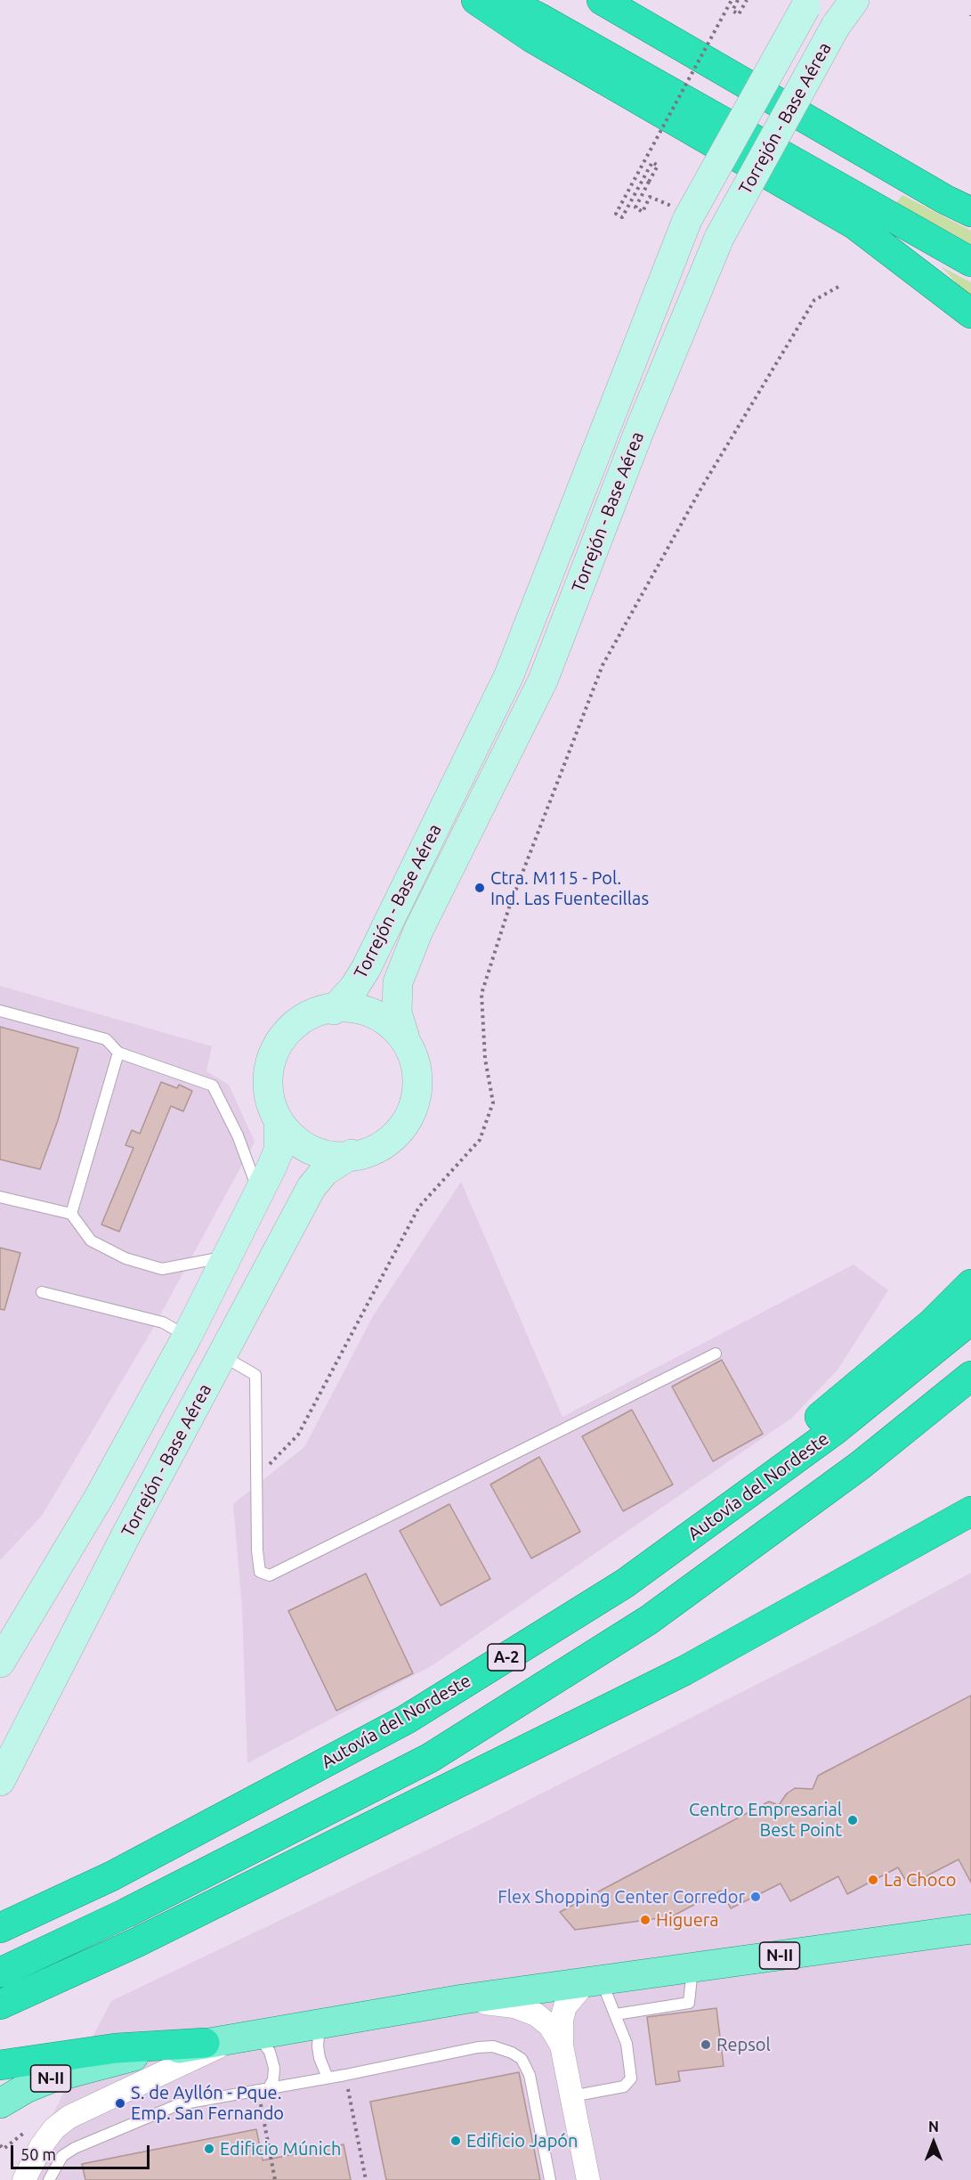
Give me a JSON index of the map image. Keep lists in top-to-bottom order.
{
  "streets": {
    "highway": ["Autovía del Nordeste", "A-2"],
    "main road": ["Torrejón - Base Aérea", "N-II"]
  },
  "places": [
    "Ctra. M115 - Pol. Ind. Las Fuentecillas",
    "Centro Empresarial Best Point",
    "La Choco",
    "Flex Shopping Center Corredor",
    "Higuera",
    "Repsol",
    "S. de Ayllón - Pque. Emp. San Fernando",
    "Edificio Japón",
    "Edificio Múnich"
  ],
  "scale_bar": "50 m",
  "north": "top"
}
